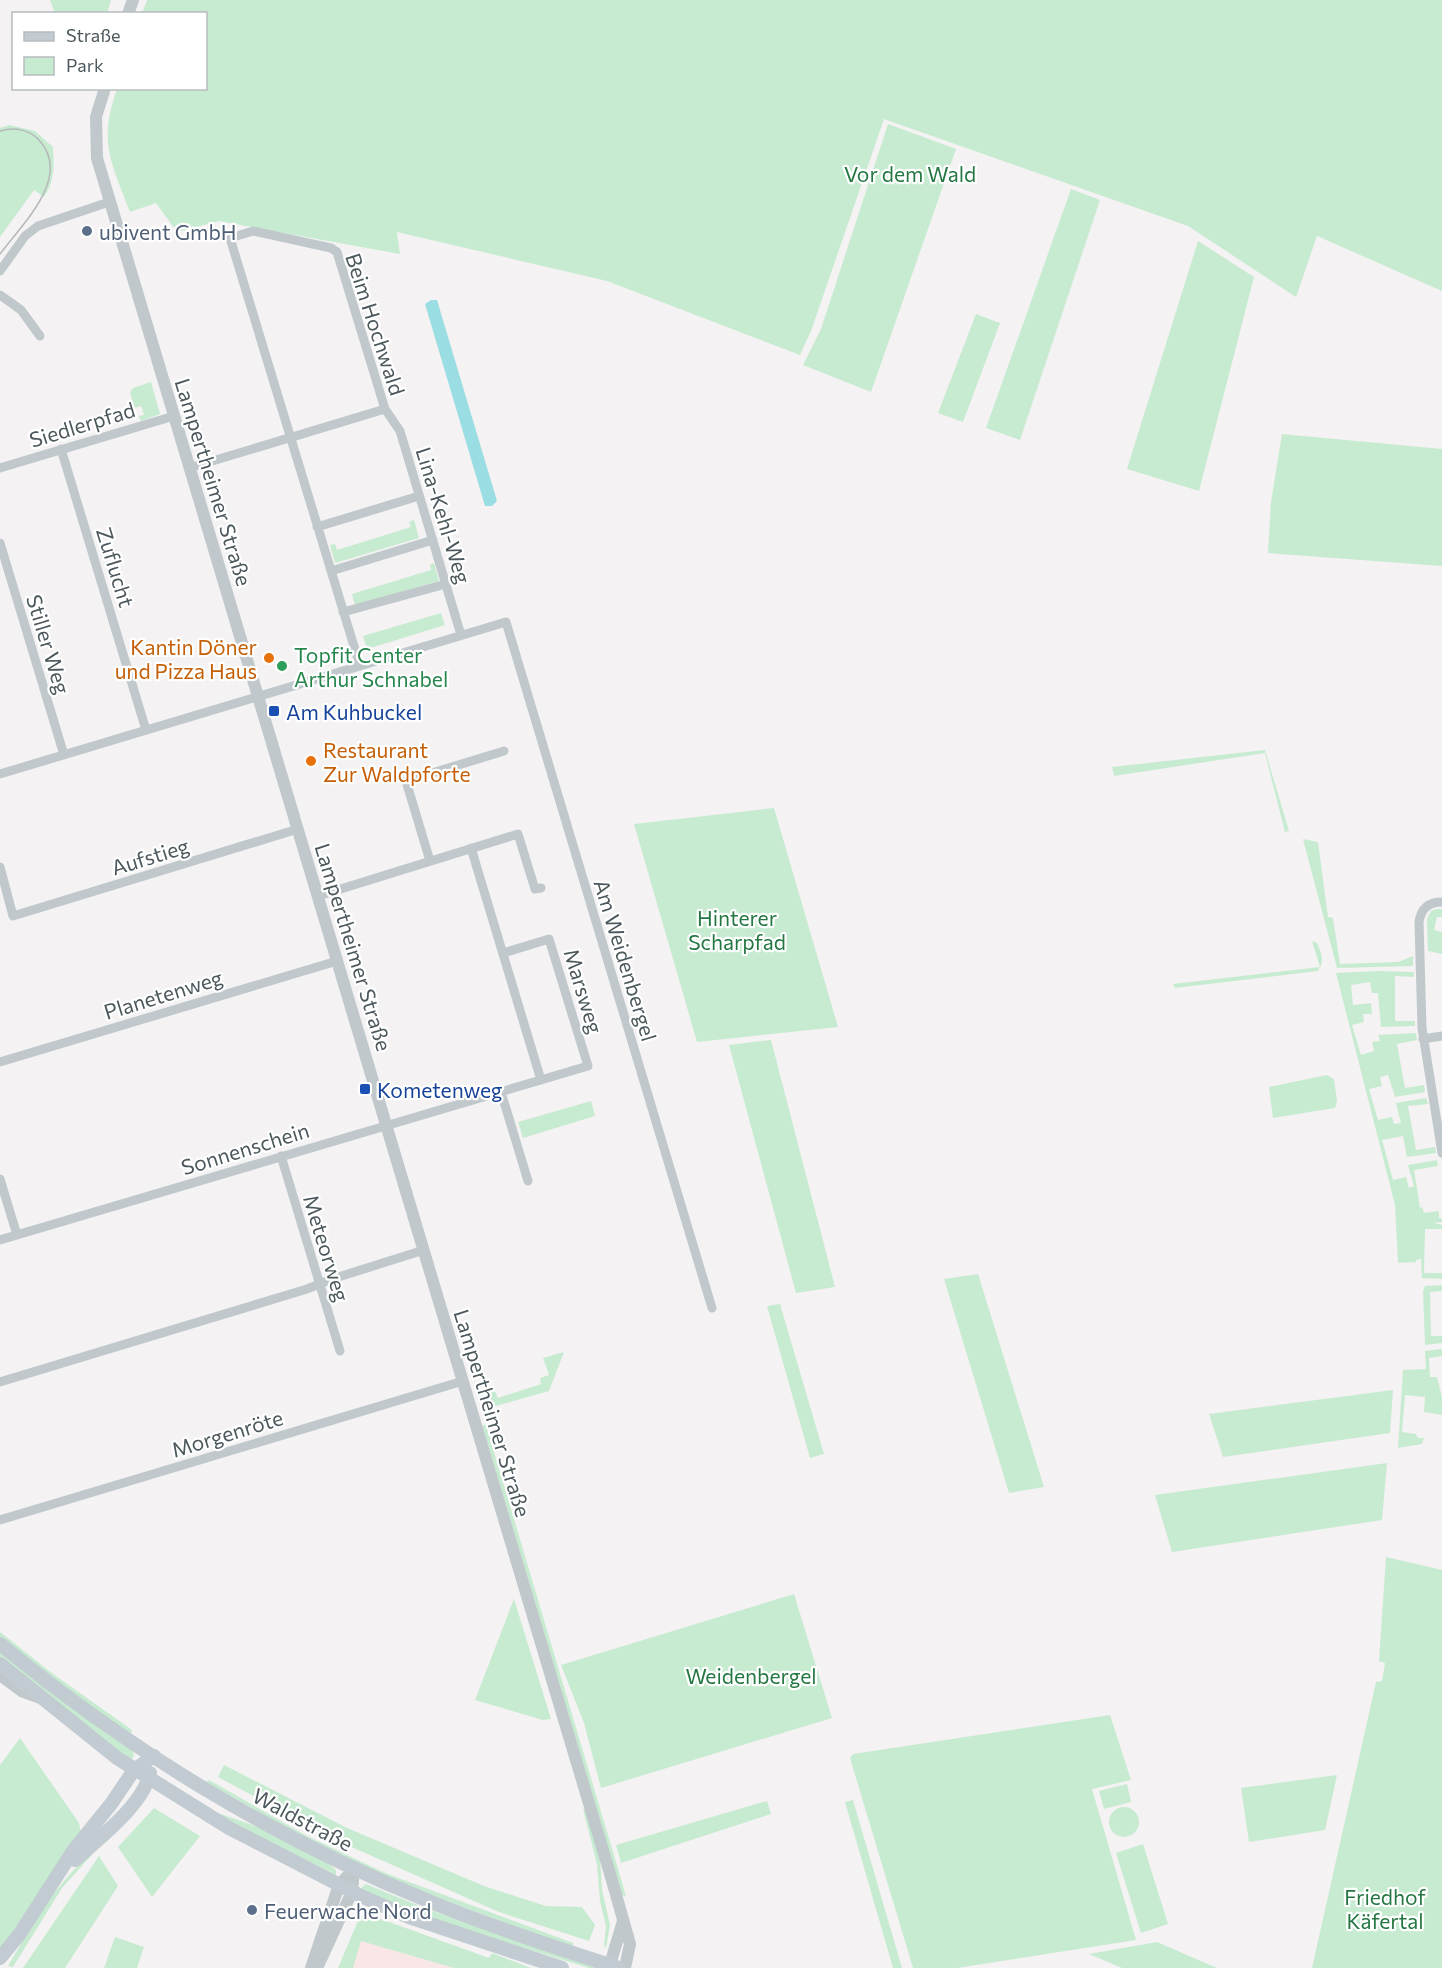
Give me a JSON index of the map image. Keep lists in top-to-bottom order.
{
  "streets": {
    "main road": ["Waldstraße"],
    "street": [
      "Beim Hochwald",
      "Siedlerpfad",
      "Lampertheimer Straße",
      "Lina-Kehl-Weg",
      "Zuflucht",
      "Stiller Weg",
      "Aufstieg",
      "Am Weidenbergel",
      "Marsweg",
      "Planetenweg",
      "Sonnenschein",
      "Meteorweg",
      "Morgenröte"
    ]
  },
  "crossings": [
    ["Beim Hochwald", "Lampertheimer Straße"],
    ["Beim Hochwald", "Lina-Kehl-Weg"],
    ["Siedlerpfad", "Lampertheimer Straße"],
    ["Siedlerpfad", "Zuflucht"],
    ["Lampertheimer Straße", "Aufstieg"],
    ["Lampertheimer Straße", "Planetenweg"],
    ["Lampertheimer Straße", "Sonnenschein"],
    ["Lampertheimer Straße", "Morgenröte"],
    ["Lina-Kehl-Weg", "Am Weidenbergel"],
    ["Marsweg", "Sonnenschein"],
    ["Sonnenschein", "Meteorweg"]
  ],
  "parks": [
    "Vor dem Wald",
    "Hinterer Scharpfad",
    "Weidenbergel",
    "Friedhof Käfertal"
  ],
  "places": {
    "other": [
      "ubivent GmbH",
      "Kantin Döner und Pizza Haus",
      "Topfit Center Arthur Schnabel",
      "Restaurant Zur Waldpforte",
      "Feuerwache Nord"
    ],
    "transit": ["Am Kuhbuckel", "Kometenweg"]
  },
  "legend": ["Straße", "Park"]
}
